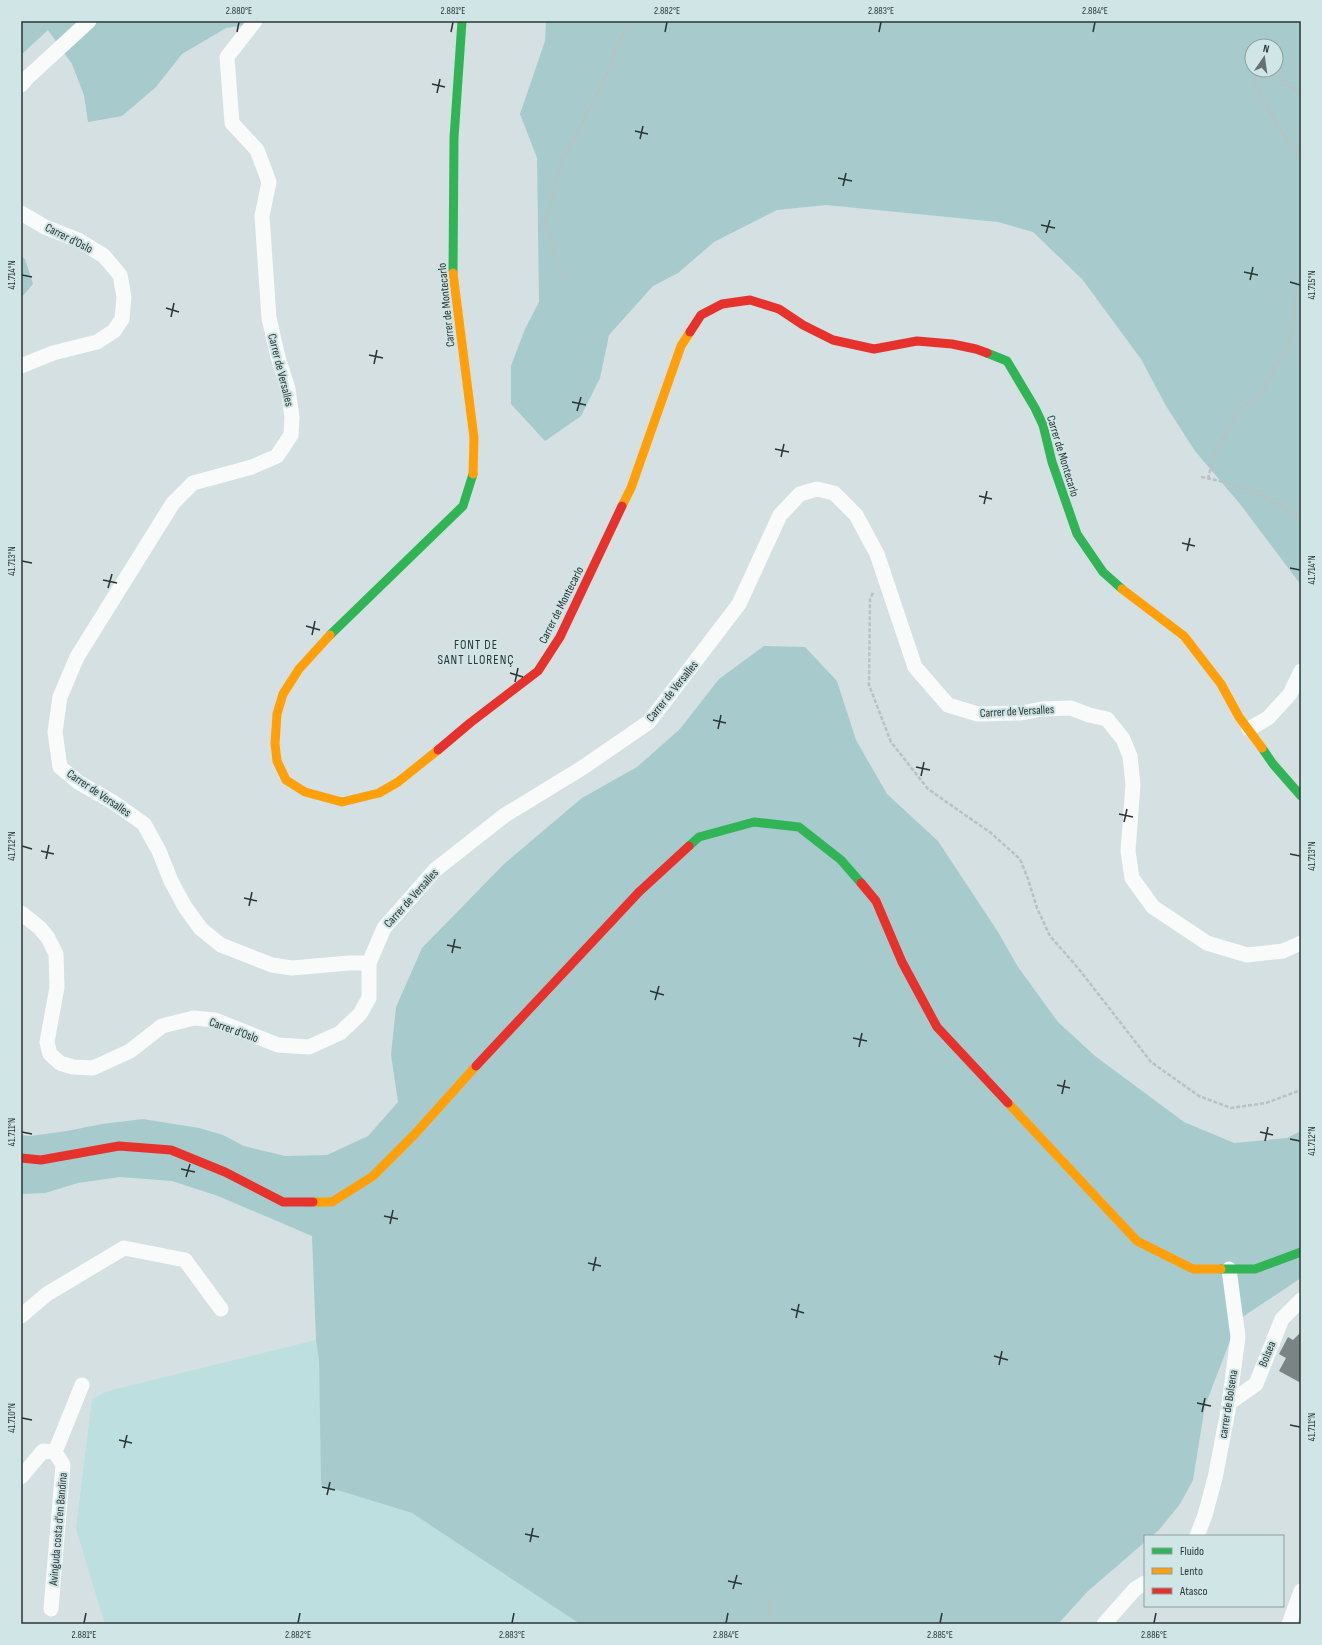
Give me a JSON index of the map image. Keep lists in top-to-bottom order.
{
  "streets": {
    "street": [
      "Carrer d'Oslo",
      "Carrer de Montecarlo",
      "Carrer de Versalles",
      "Bolsea",
      "carrer de Bolsena",
      "Avinguda costa d'en Bandina"
    ]
  },
  "crossings": [
    ["Carrer d'Oslo", "Carrer de Versalles"],
    ["Bolsea", "carrer de Bolsena"]
  ],
  "districts": ["FONT DE SANT LLORENÇ"],
  "legend": ["Fluido", "Lento", "Atasco"],
  "north": "top",
  "coordinates": [
    "2.880°E",
    "2.881°E",
    "2.882°E",
    "2.883°E",
    "2.884°E",
    "41.714°N",
    "41.715°N",
    "41.713°N",
    "41.712°N",
    "41.711°N",
    "41.710°N",
    "2.885°E",
    "2.886°E"
  ]
}
